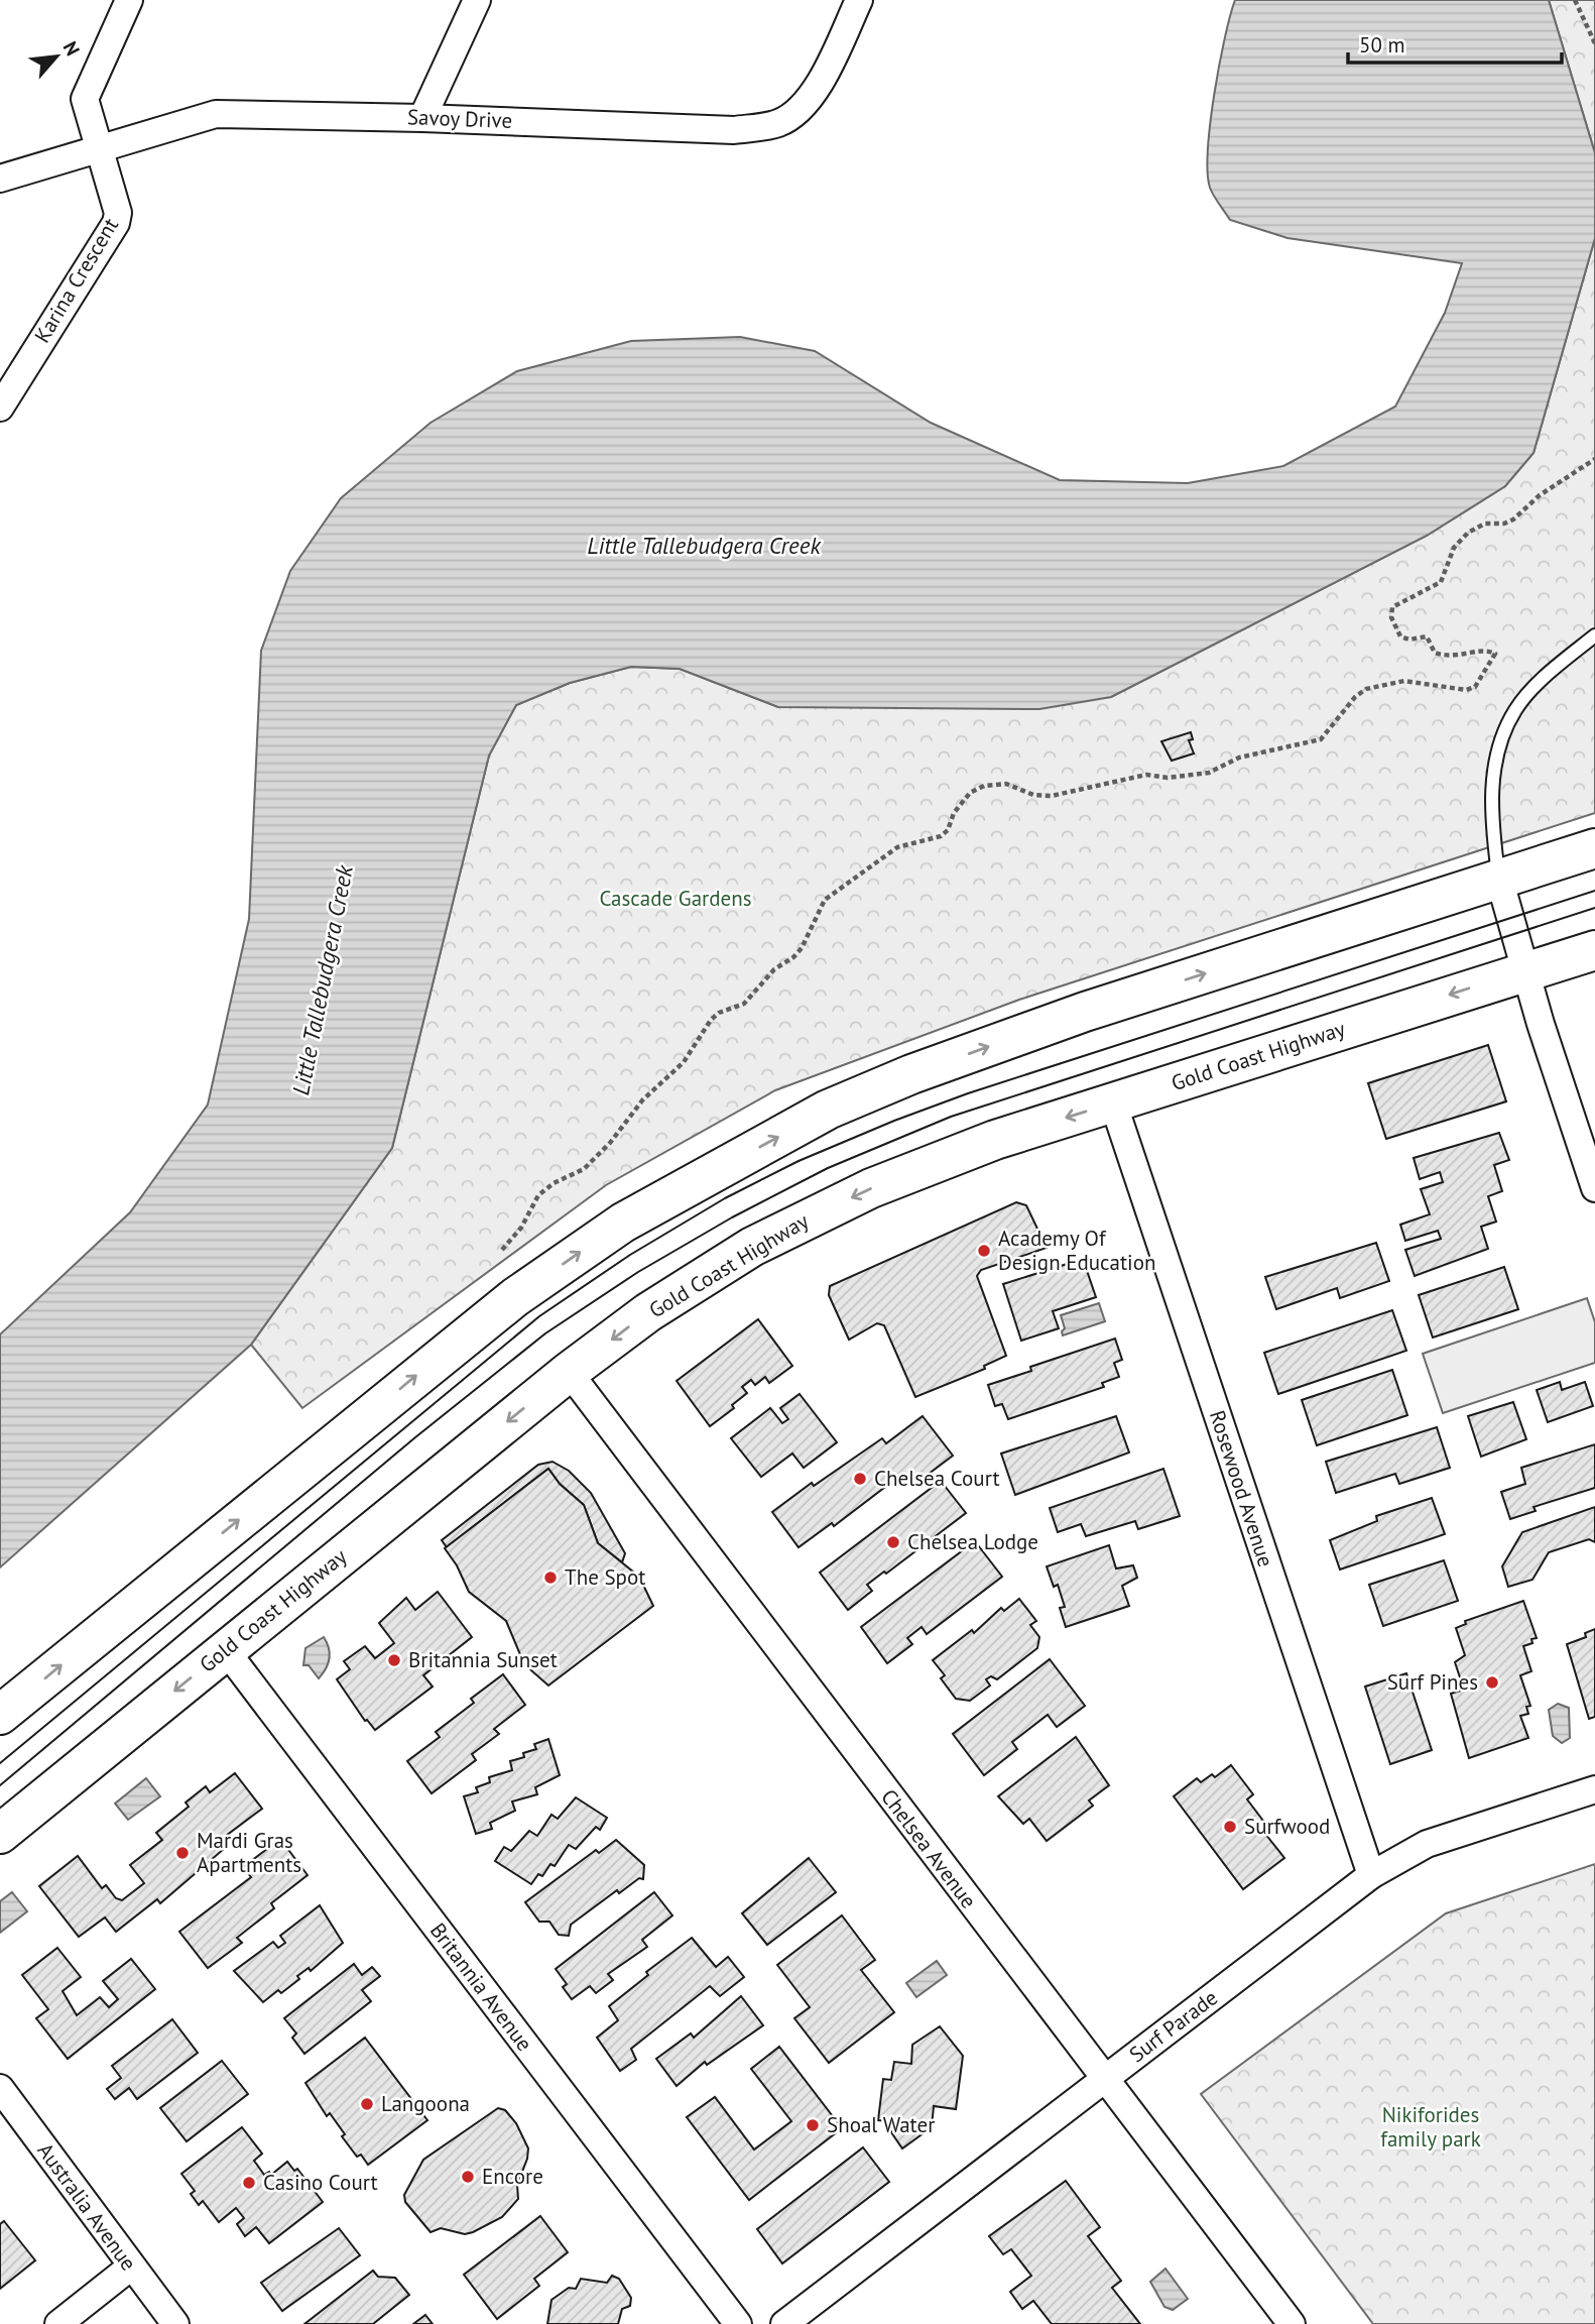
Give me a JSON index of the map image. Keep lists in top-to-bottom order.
{
  "streets": {
    "highway": ["Gold Coast Highway"],
    "street": [
      "Savoy Drive",
      "Karina Crescent",
      "Rosewood Avenue",
      "Chelsea Avenue",
      "Britannia Avenue",
      "Surf Parade",
      "Australia Avenue"
    ]
  },
  "crossings": [
    ["Savoy Drive", "Karina Crescent"],
    ["Gold Coast Highway", "Rosewood Avenue"],
    ["Gold Coast Highway", "Chelsea Avenue"],
    ["Gold Coast Highway", "Britannia Avenue"],
    ["Rosewood Avenue", "Surf Parade"],
    ["Chelsea Avenue", "Surf Parade"]
  ],
  "water": ["Little Tallebudgera Creek"],
  "parks": ["Cascade Gardens", "Nikiforides family park"],
  "places": [
    "Academy Of Design Education",
    "Chelsea Court",
    "Chelsea Lodge",
    "The Spot",
    "Britannia Sunset",
    "Surf Pines",
    "Surfwood",
    "Mardi Gras Apartments",
    "Langoona",
    "Shoal Water",
    "Encore",
    "Casino Court"
  ],
  "scale_bar": "50 m",
  "north": "top right"
}
